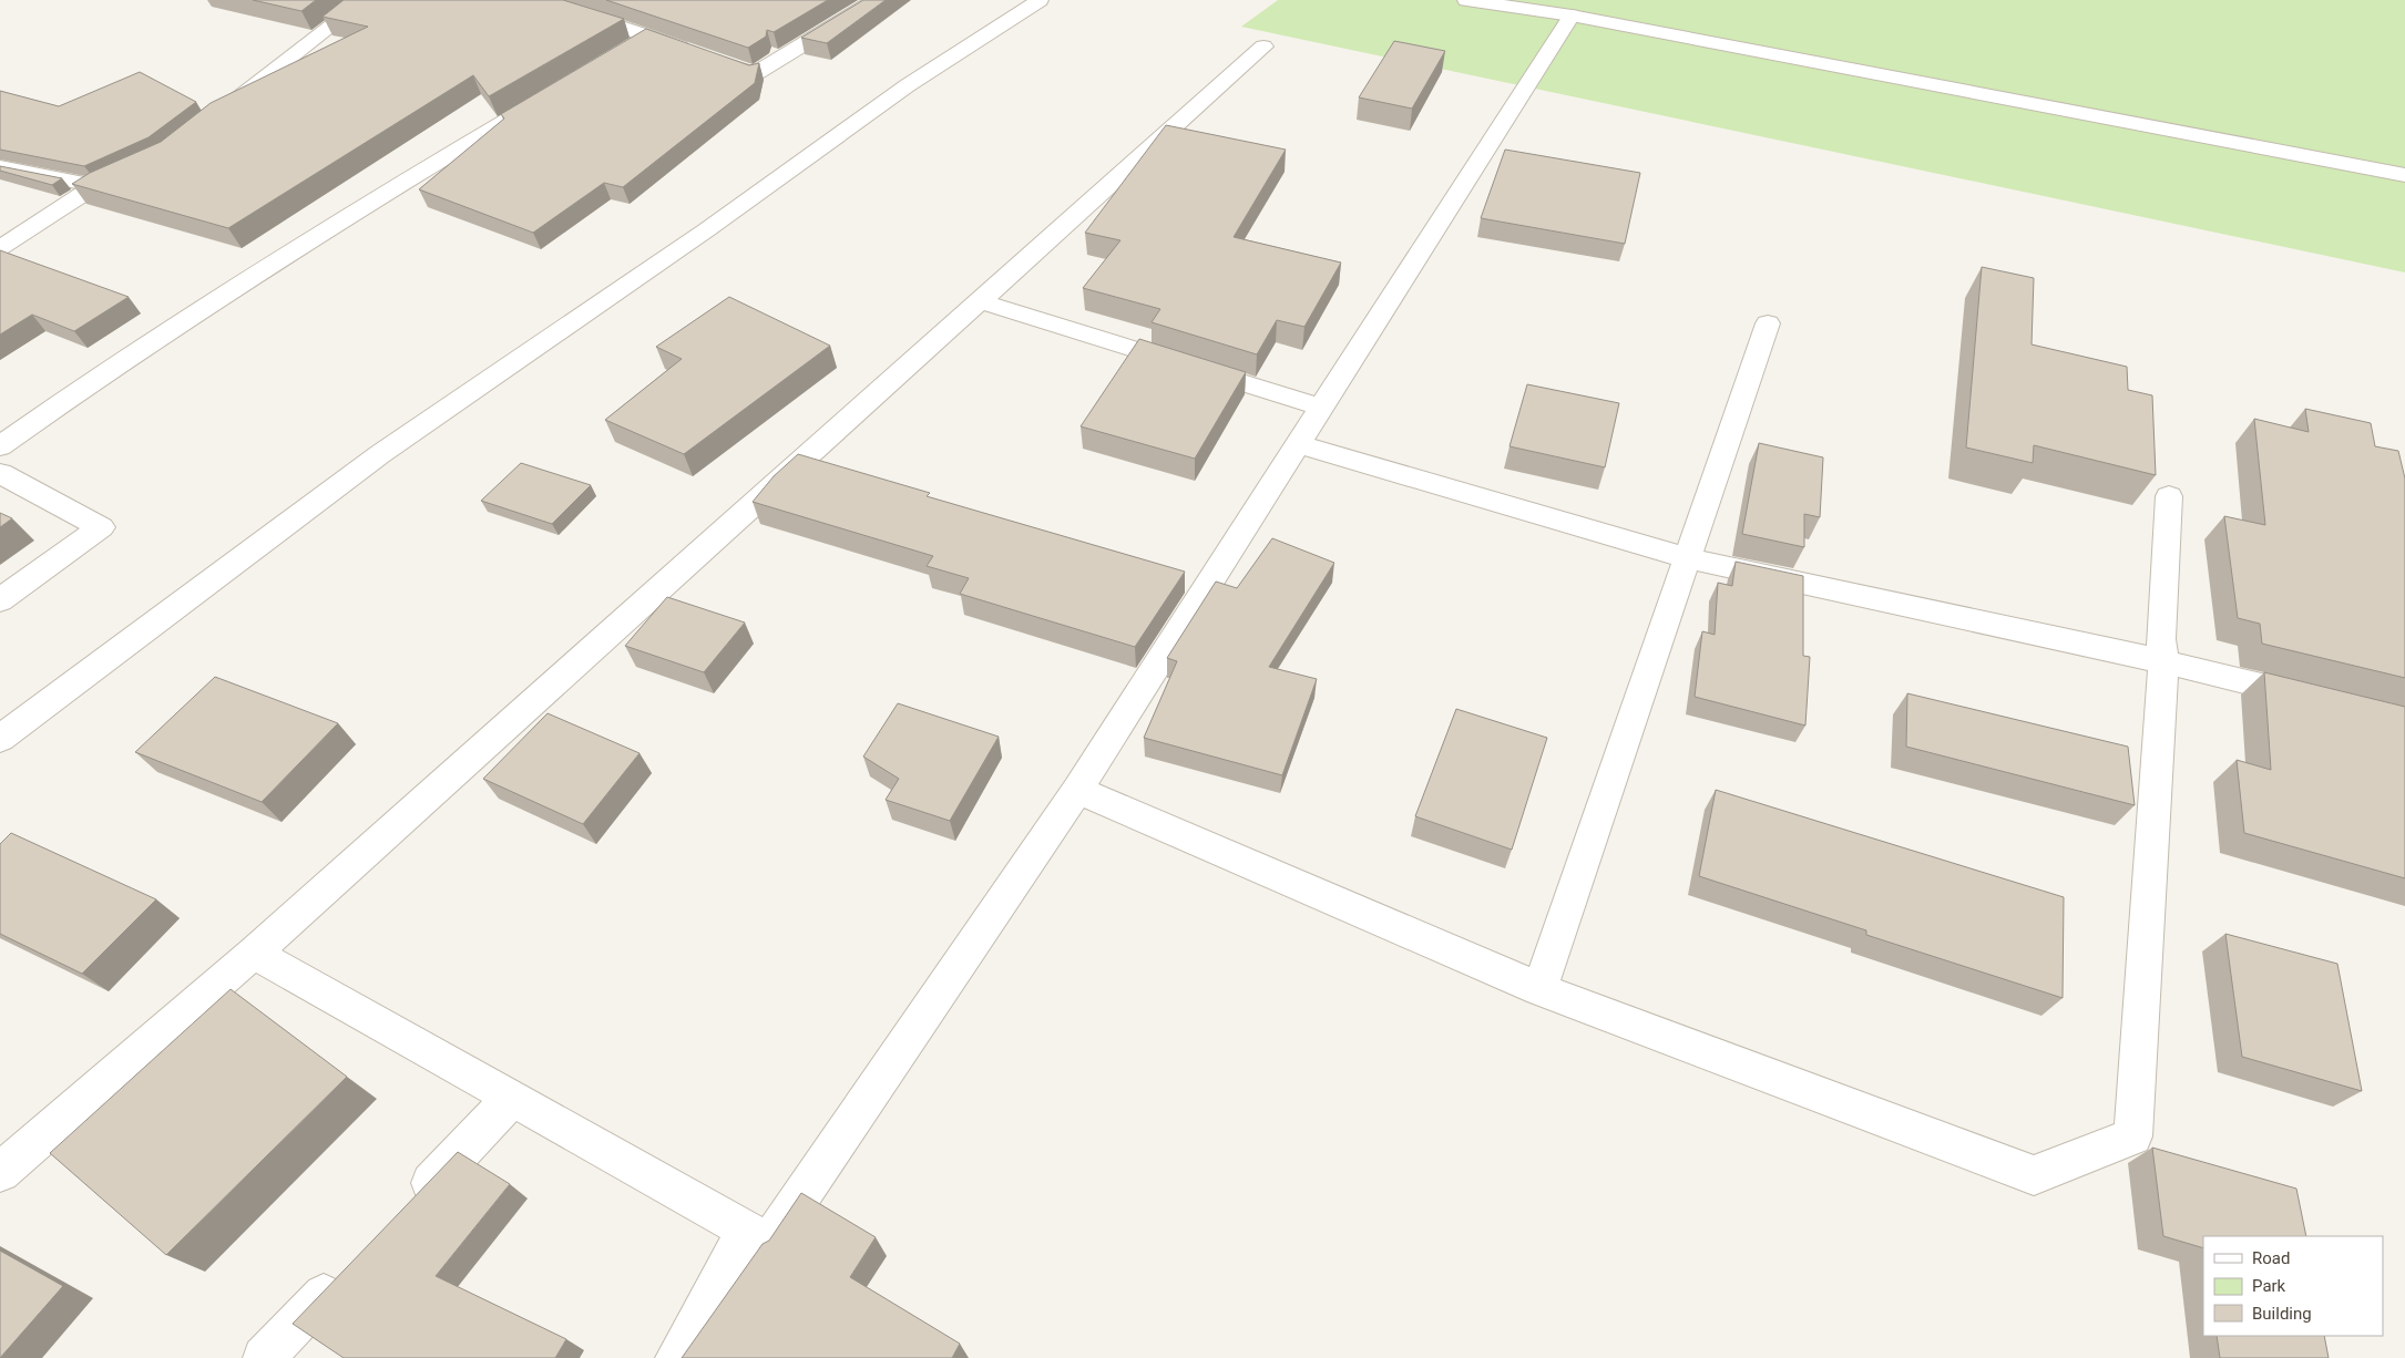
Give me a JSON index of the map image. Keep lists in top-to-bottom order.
{
  "legend": ["Road", "Park", "Building"]
}
